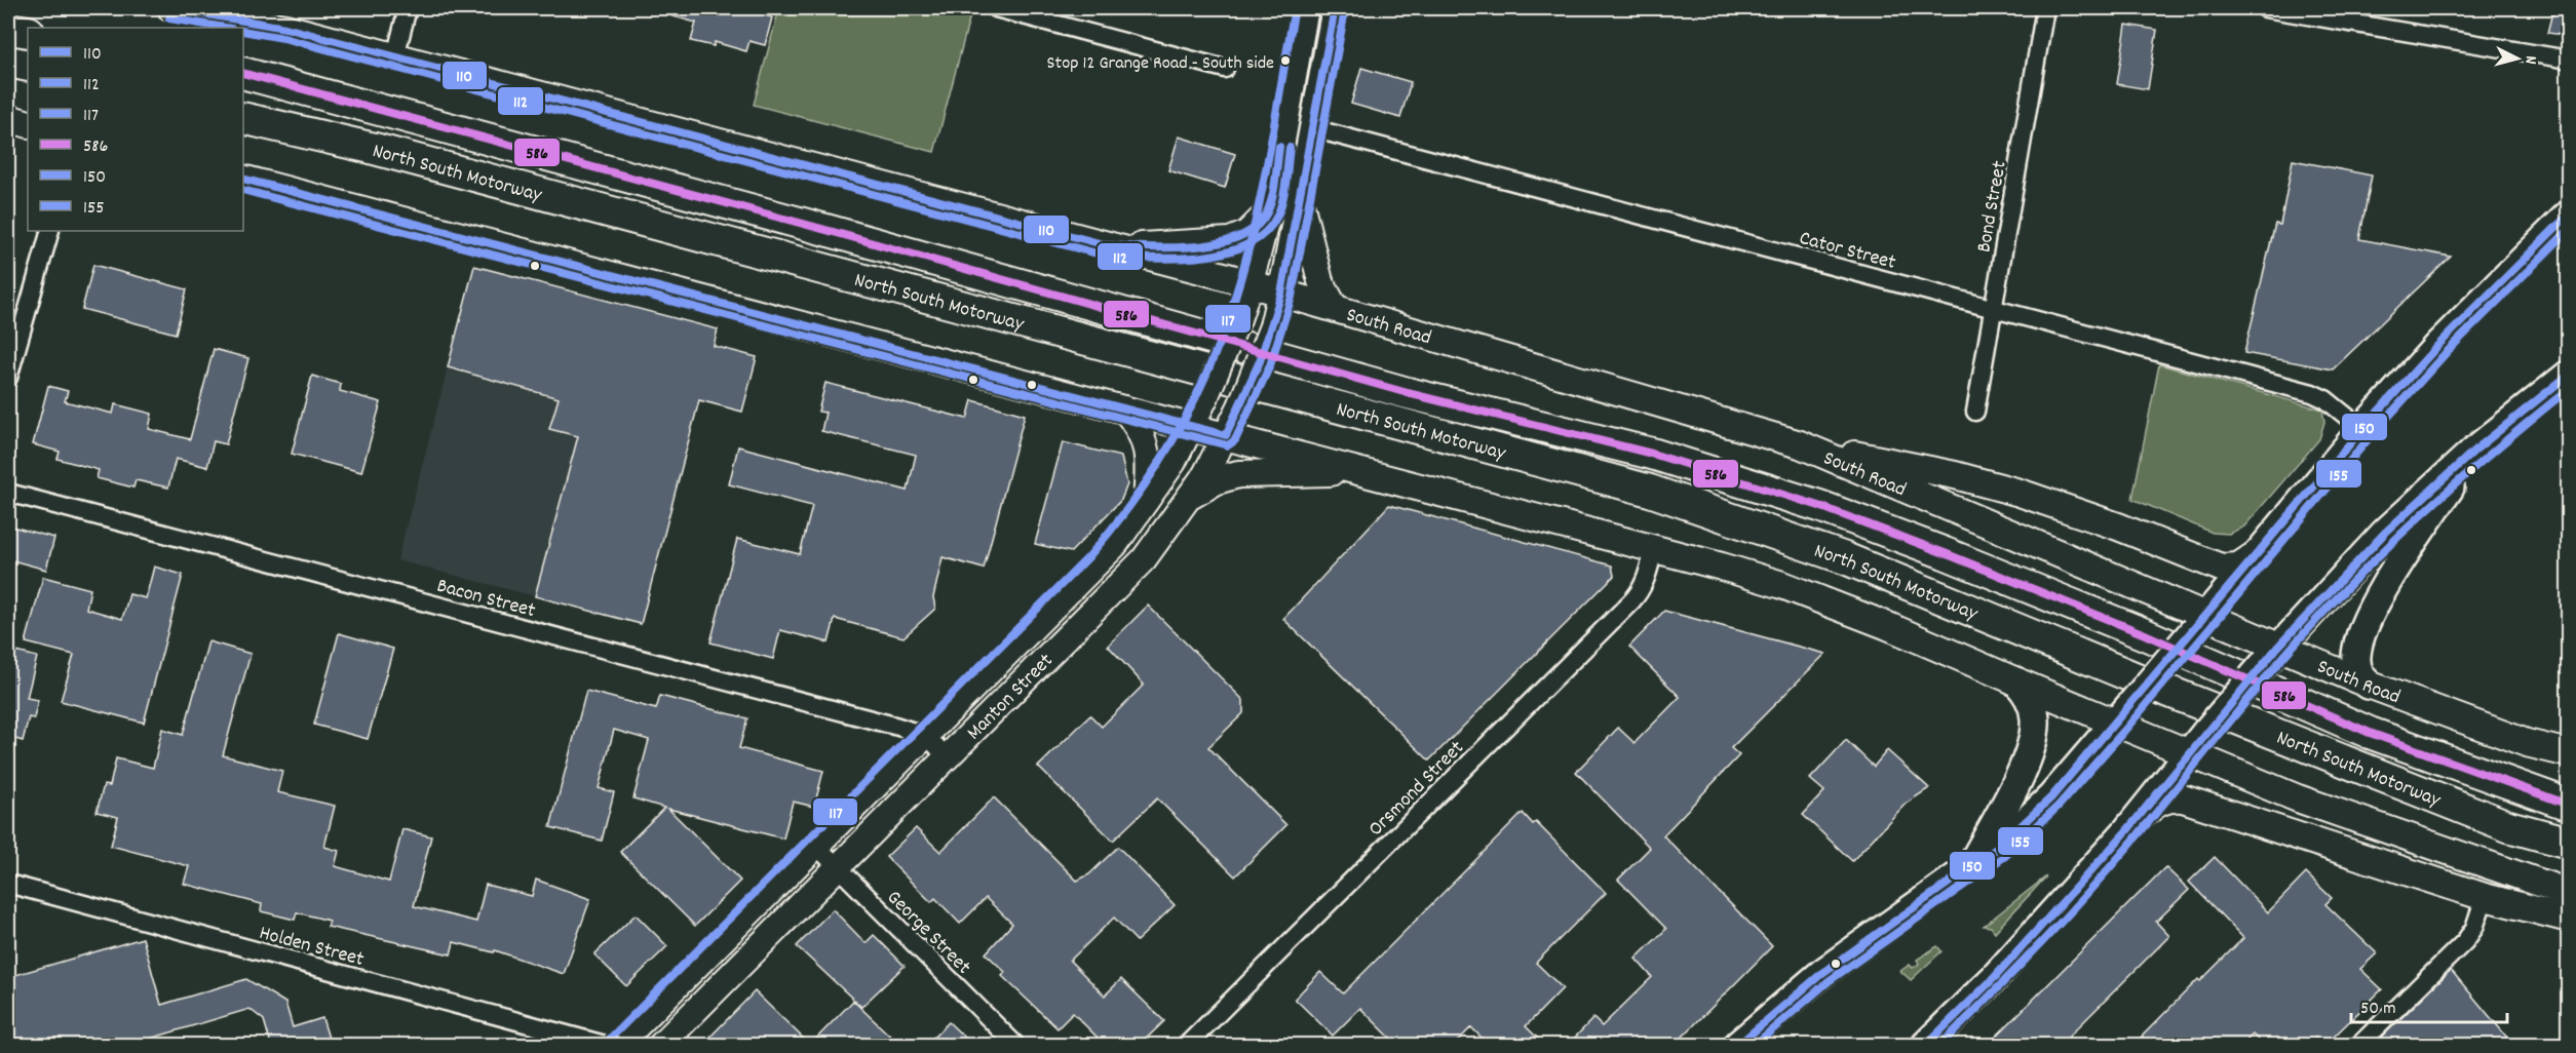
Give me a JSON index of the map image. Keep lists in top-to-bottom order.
{
  "streets": {
    "highway": ["North South Motorway"],
    "main road": ["South Road", "Manton Street"],
    "street": [
      "Bond Street",
      "Cator Street",
      "Bacon Street",
      "Orsmond Street",
      "George Street",
      "Holden Street"
    ]
  },
  "crossings": [
    ["Bond Street", "Cator Street"],
    ["Cator Street", "Manton Street"],
    ["South Road", "Manton Street"],
    ["Bacon Street", "Manton Street"],
    ["Manton Street", "George Street"]
  ],
  "places": ["Stop 12 Grange Road - South side"],
  "lines": [
    "transit line 110",
    "transit line 117",
    "transit line 112",
    "transit line 586",
    "transit line 150",
    "transit line 155"
  ],
  "legend": [
    "110",
    "112",
    "117",
    "586",
    "150",
    "155"
  ],
  "scale_bar": "50 m",
  "north": "right"
}
